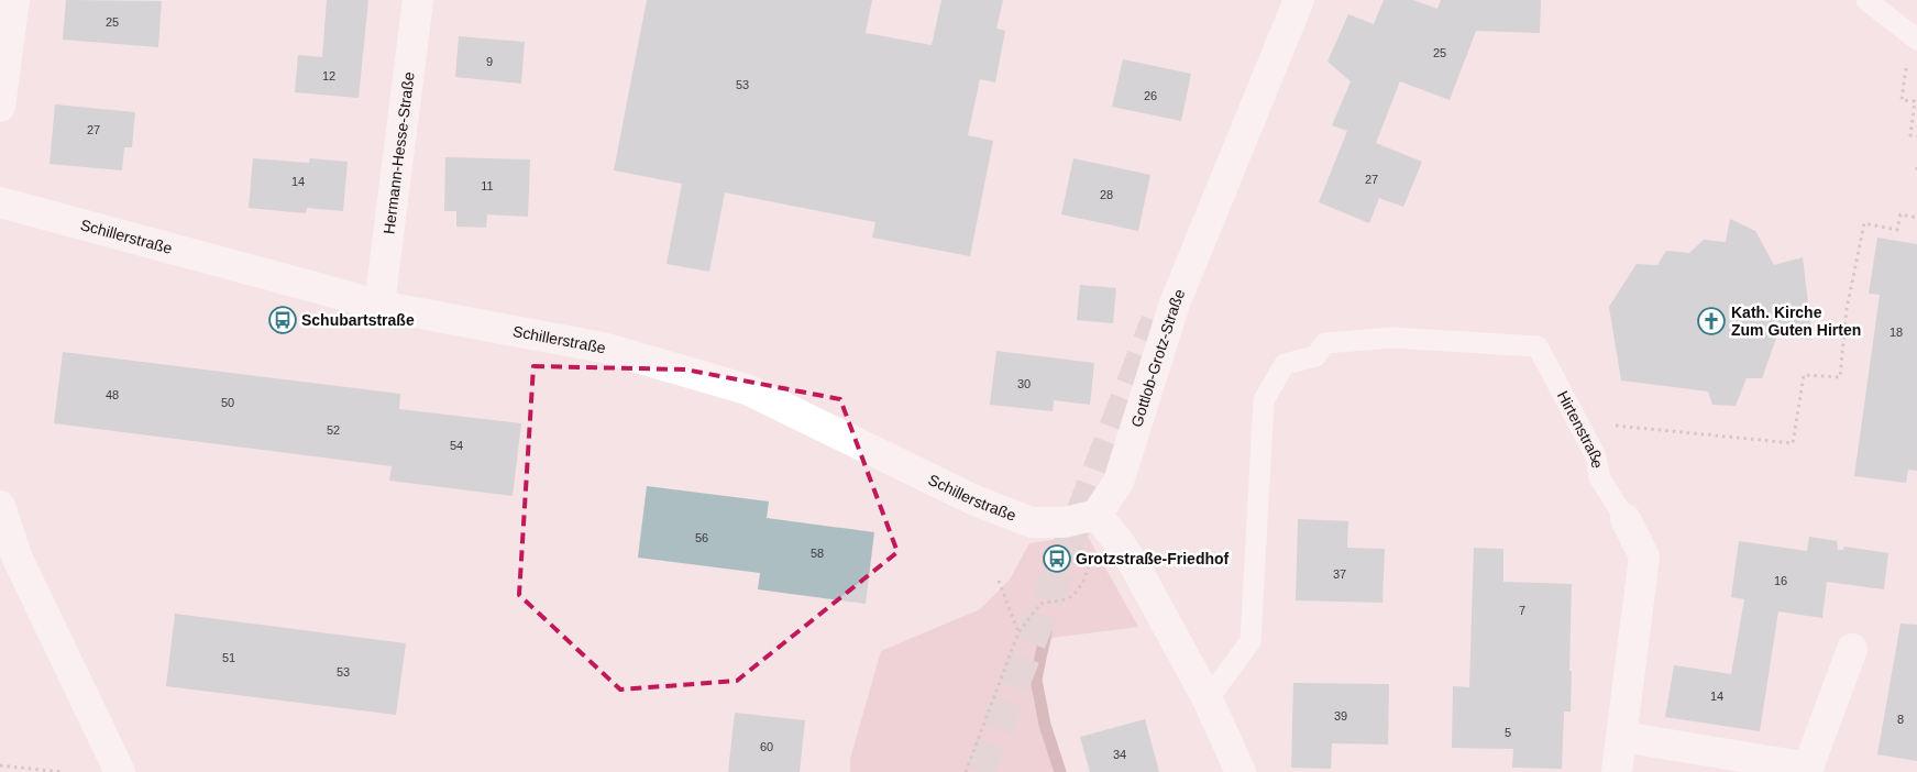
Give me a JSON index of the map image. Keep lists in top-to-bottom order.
{
  "streets": {
    "street": [
      "Hermann-Hesse-Straße",
      "Schillerstraße",
      "Gottlob-Grotz-Straße",
      "Hirtenstraße"
    ]
  },
  "crossings": [
    ["Hermann-Hesse-Straße", "Schillerstraße"],
    ["Schillerstraße", "Gottlob-Grotz-Straße"]
  ],
  "places": {
    "bus stop": ["Schubartstraße", "Grotzstraße-Friedhof"],
    "church": ["Kath. Kirche Zum Guten Hirten"]
  },
  "house_numbers": [
    "25",
    "25",
    "9",
    "12",
    "53",
    "26",
    "27",
    "27",
    "14",
    "11",
    "28",
    "18",
    "30",
    "48",
    "50",
    "52",
    "54",
    "56",
    "58",
    "37",
    "16",
    "7",
    "51",
    "53",
    "14",
    "39",
    "8",
    "5",
    "60",
    "34"
  ]
}
